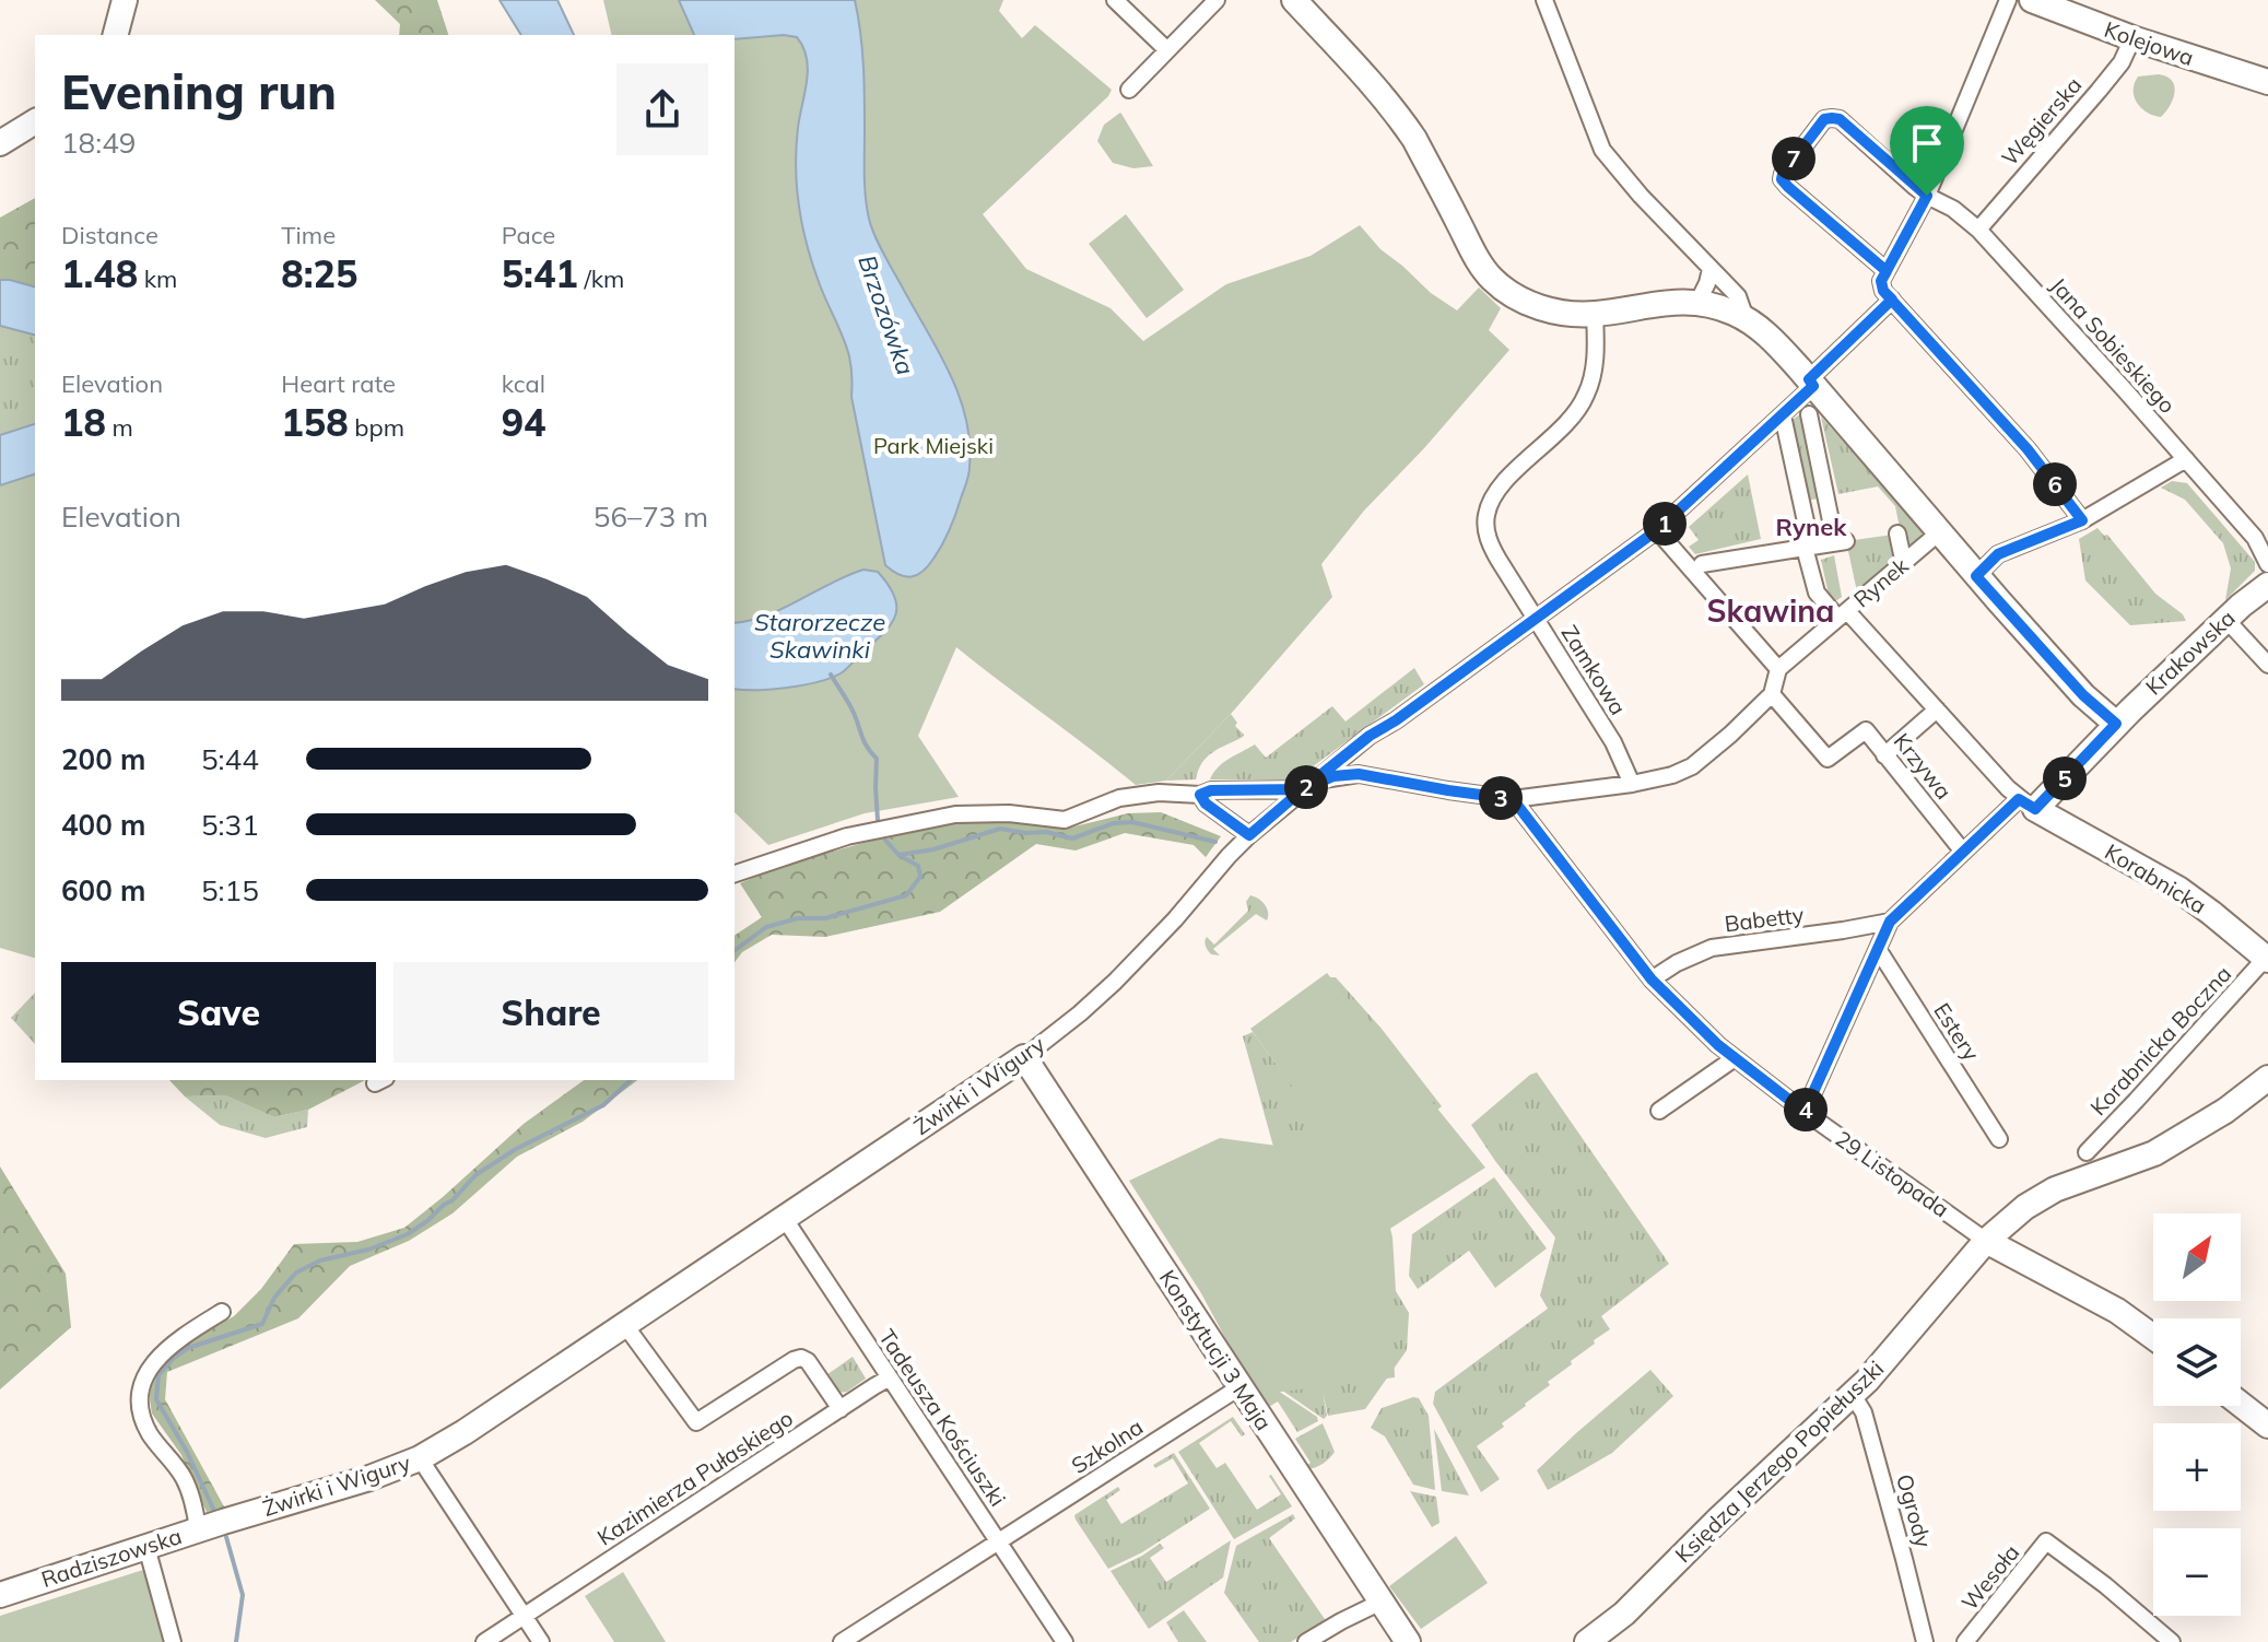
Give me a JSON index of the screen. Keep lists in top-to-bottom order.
{
  "streets": {
    "street": [
      "Kolejowa",
      "Węgierska",
      "Jana Sobieskiego",
      "Rynek",
      "Krakowska",
      "Zamkowa",
      "Krzywa",
      "Korabnicka",
      "Babetty",
      "Estery",
      "Korabnicka Boczna",
      "Żwirki i Wigury",
      "29 Listopada",
      "Konstytucji 3 Maja",
      "Tadeusza Kościuszki",
      "Szkolna",
      "Księdza Jerzego Popiełuszki",
      "Kazimierza Pułaskiego",
      "Ogrody",
      "Radziszowska",
      "Wesoła"
    ]
  },
  "crossings": [
    ["Kolejowa", "Węgierska"],
    ["Węgierska", "Jana Sobieskiego"],
    ["Krakowska", "Korabnicka"],
    ["Zamkowa", "Żwirki i Wigury"],
    ["Korabnicka", "Korabnicka Boczna"],
    ["Babetty", "29 Listopada"],
    ["Żwirki i Wigury", "Konstytucji 3 Maja"],
    ["Żwirki i Wigury", "Tadeusza Kościuszki"],
    ["Żwirki i Wigury", "Radziszowska"],
    ["29 Listopada", "Księdza Jerzego Popiełuszki"],
    ["Konstytucji 3 Maja", "Szkolna"],
    ["Tadeusza Kościuszki", "Szkolna"],
    ["Tadeusza Kościuszki", "Kazimierza Pułaskiego"],
    ["Księdza Jerzego Popiełuszki", "Ogrody"]
  ],
  "districts": ["Rynek", "Skawina"],
  "water": ["Brzozówka", "Starorzecze Skawinki"],
  "parks": ["Park Miejski"],
  "north": "top right",
  "page": {
    "heading": ["Evening run", "18:49"],
    "pins": [
      "7",
      "6",
      "1",
      "5",
      "2",
      "3",
      "4"
    ],
    "stats": [
      ["Distance", "1.48 km"],
      ["Time", "8:25"],
      ["Pace", "5:41 /km"],
      ["Elevation", "18 m"],
      ["Heart rate", "158 bpm"],
      ["kcal", "94"]
    ],
    "chart": ["Elevation", "56–73 m"],
    "list": [
      {
        "name": "200 m",
        "note": "5:44"
      },
      {
        "name": "400 m",
        "note": "5:31"
      },
      {
        "name": "600 m",
        "note": "5:15"
      }
    ],
    "buttons": ["Save", "Share"],
    "map_buttons": ["+", "−"]
  }
}
